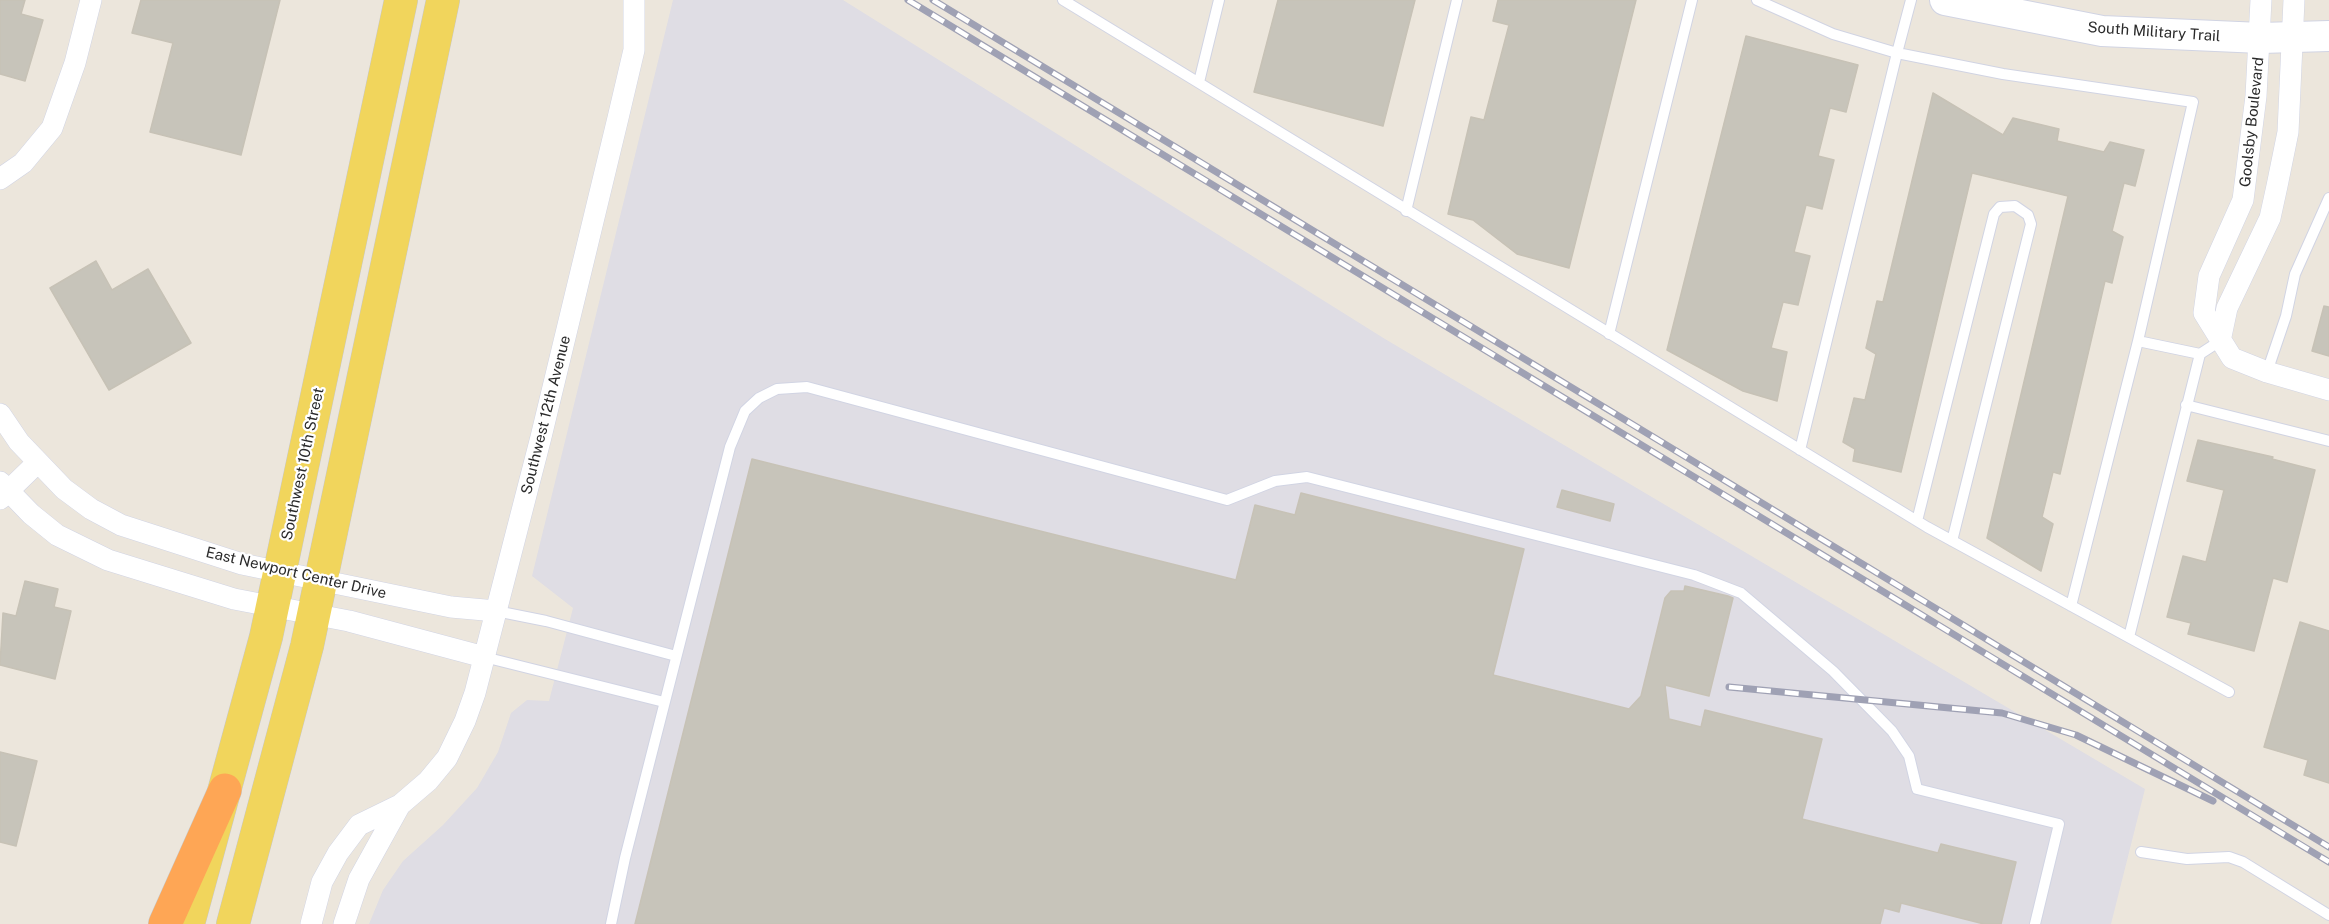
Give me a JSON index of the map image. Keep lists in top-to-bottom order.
{
  "streets": {
    "main road": ["Southwest 10th Street"],
    "street": [
      "South Military Trail",
      "Goolsby Boulevard",
      "Southwest 12th Avenue",
      "East Newport Center Drive"
    ]
  },
  "crossings": [
    ["South Military Trail", "Goolsby Boulevard"],
    ["Southwest 12th Avenue", "East Newport Center Drive"],
    ["Southwest 10th Street", "East Newport Center Drive"]
  ]
}
